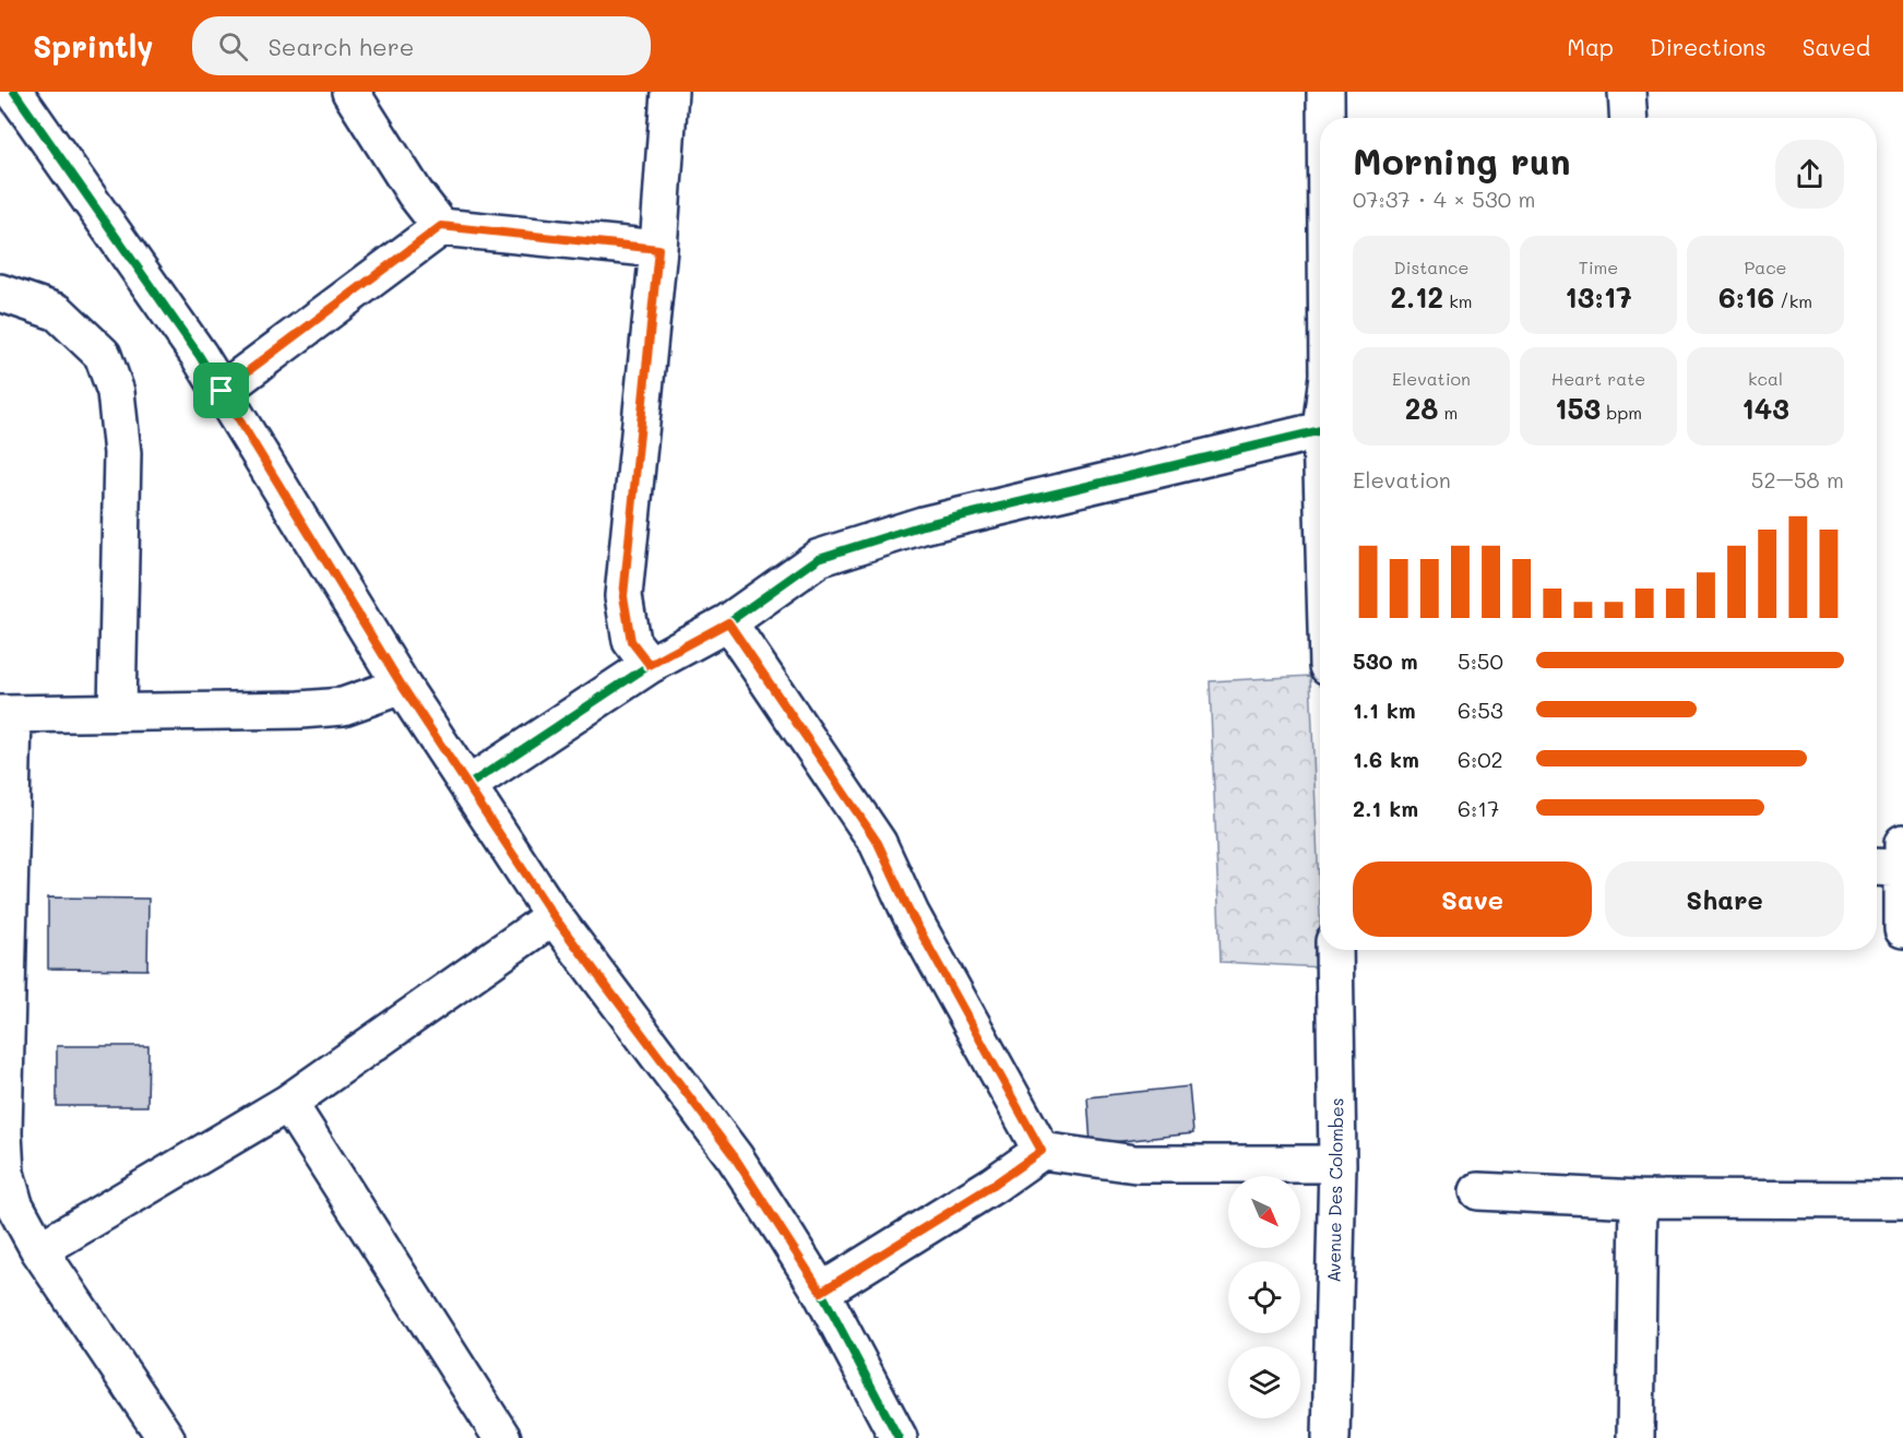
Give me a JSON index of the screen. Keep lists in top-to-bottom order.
{
  "streets": {
    "street": ["Avenue Des Colombes"]
  },
  "north": "bottom right",
  "page": {
    "header": "Sprintly",
    "search": "Search here",
    "nav": ["Map", "Directions", "Saved"],
    "heading": ["Morning run", "07:37 · 4 × 530 m"],
    "stats": [
      ["Distance", "2.12 km"],
      ["Time", "13:17"],
      ["Pace", "6:16 /km"],
      ["Elevation", "28 m"],
      ["Heart rate", "153 bpm"],
      ["kcal", "143"]
    ],
    "chart": ["Elevation", "52–58 m"],
    "list": [
      {
        "name": "530 m",
        "note": "5:50"
      },
      {
        "name": "1.1 km",
        "note": "6:53"
      },
      {
        "name": "1.6 km",
        "note": "6:02"
      },
      {
        "name": "2.1 km",
        "note": "6:17"
      }
    ],
    "buttons": ["Save", "Share"]
  }
}
